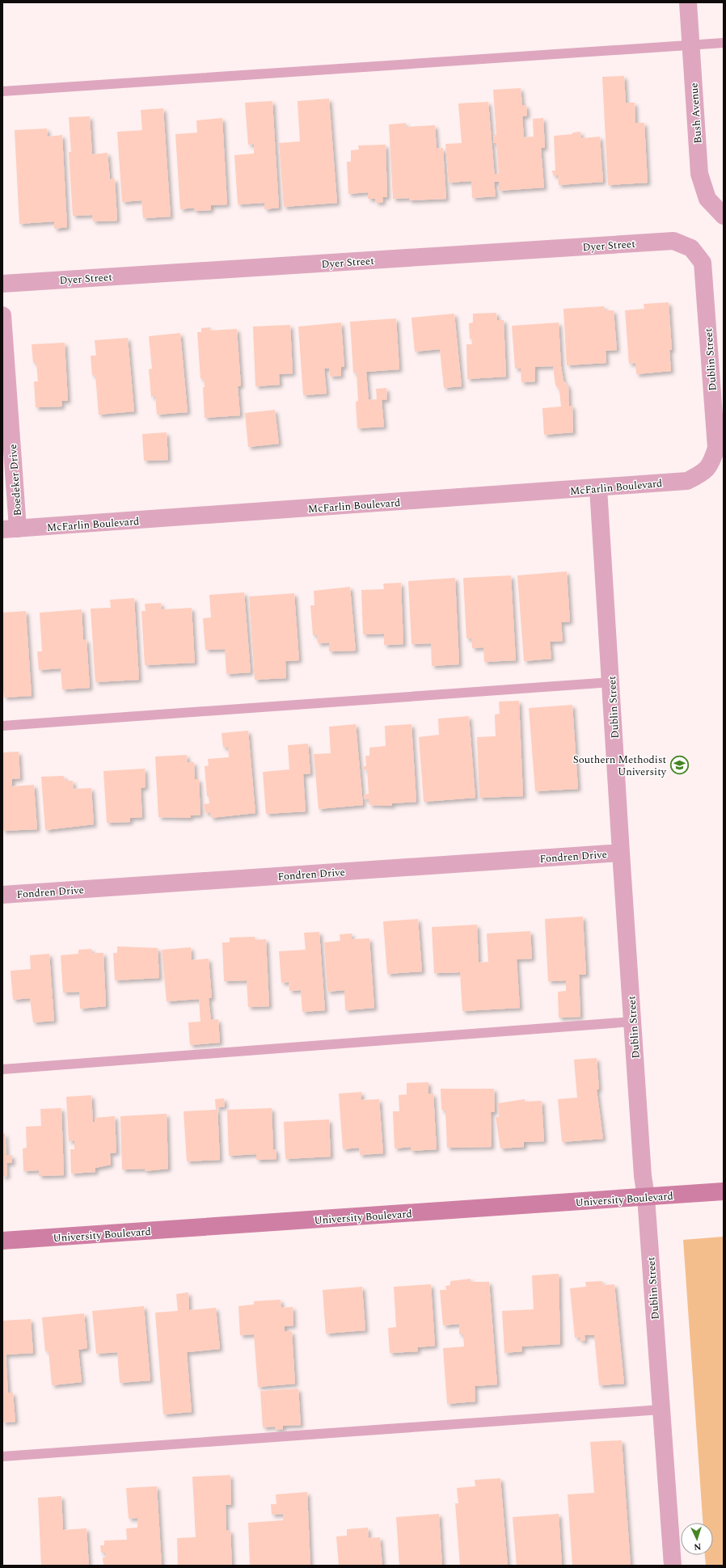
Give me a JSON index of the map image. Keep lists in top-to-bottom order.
{
  "streets": {
    "street": [
      "Bush Avenue",
      "Dyer Street",
      "Dublin Street",
      "Boedeker Drive",
      "McFarlin Boulevard",
      "Fondren Drive",
      "University Boulevard"
    ]
  },
  "crossings": [
    ["Dyer Street", "Dublin Street"],
    ["Dublin Street", "McFarlin Boulevard"],
    ["Dublin Street", "Fondren Drive"],
    ["Dublin Street", "University Boulevard"],
    ["Boedeker Drive", "McFarlin Boulevard"]
  ],
  "places": {
    "school or university": ["Southern Methodist University"]
  },
  "north": "bottom"
}
